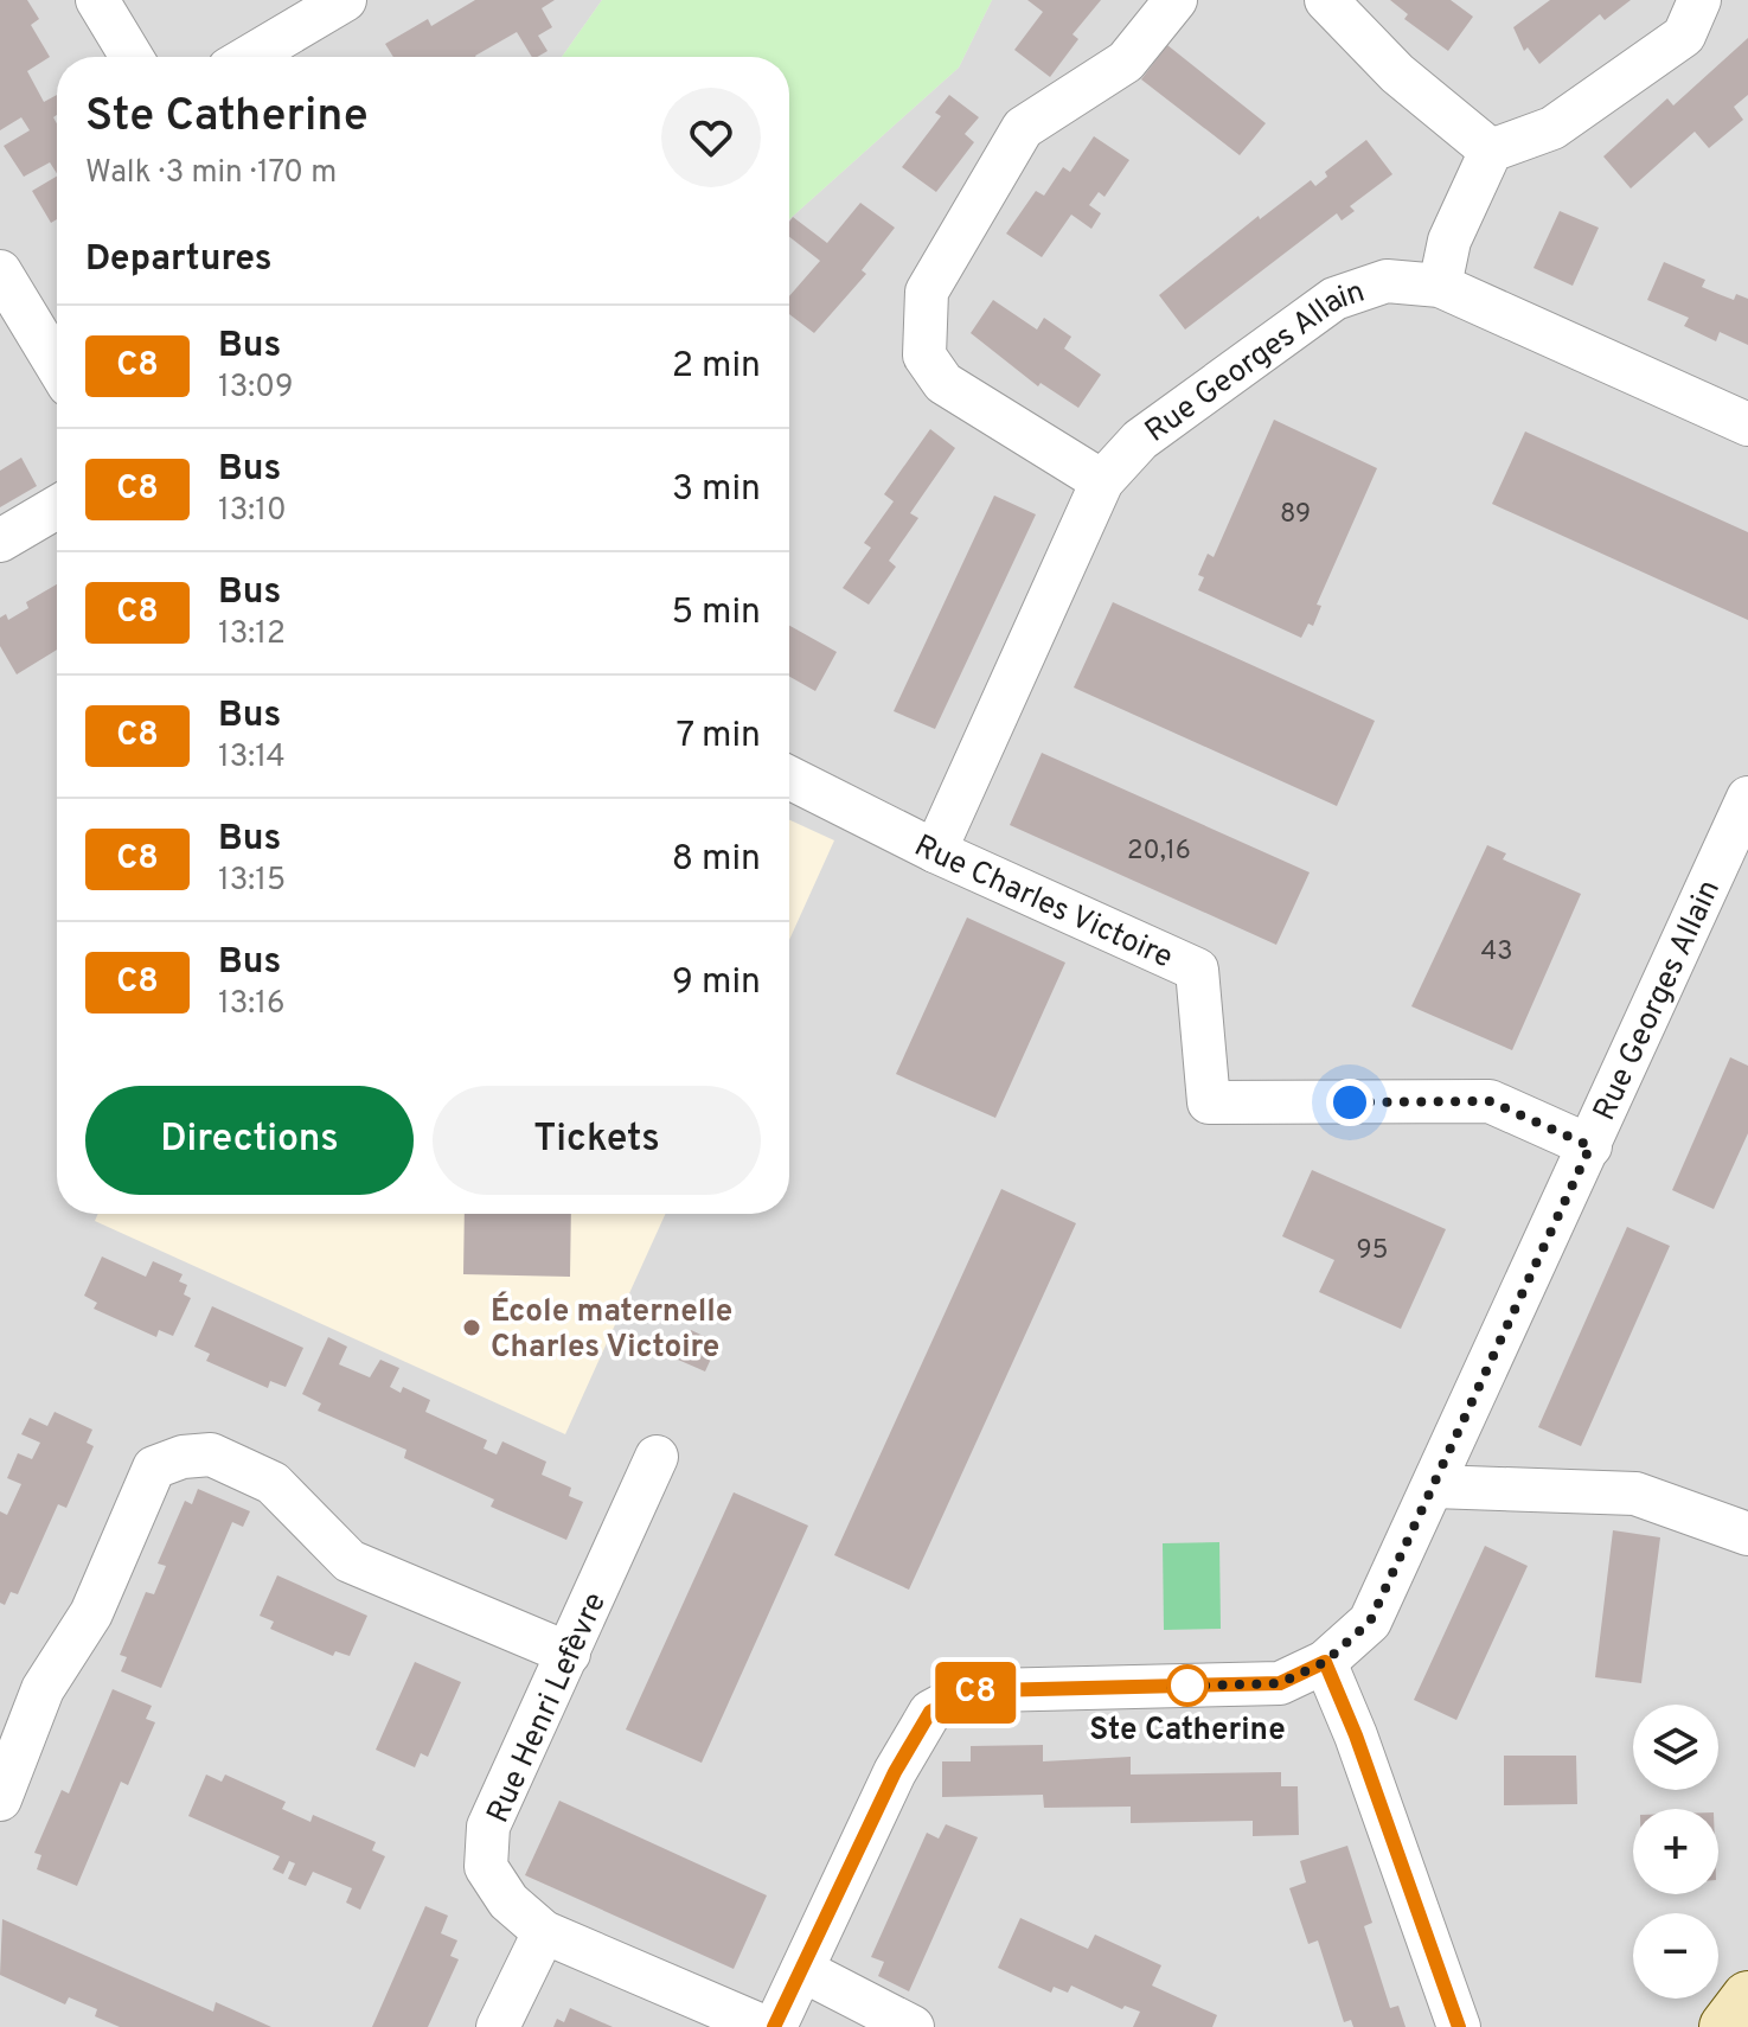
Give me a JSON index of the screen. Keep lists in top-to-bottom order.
{
  "streets": {
    "street": ["Rue Georges Allain", "Rue Charles Victoire", "Rue Henri Lefèvre"]
  },
  "crossings": [
    ["Rue Georges Allain", "Rue Charles Victoire"]
  ],
  "places": ["École maternelle Charles Victoire", "Ste Catherine"],
  "lines": ["bus line C8"],
  "house_numbers": [
    "89",
    "20,16",
    "43",
    "95"
  ],
  "page": {
    "on_map": "C8",
    "heading": [
      ["Ste Catherine", "Walk · 3 min · 170 m"],
      "Departures"
    ],
    "list": [
      {
        "mark": "C8",
        "name": "Bus",
        "note": "13:09",
        "value": "2 min"
      },
      {
        "mark": "C8",
        "name": "Bus",
        "note": "13:10",
        "value": "3 min"
      },
      {
        "mark": "C8",
        "name": "Bus",
        "note": "13:12",
        "value": "5 min"
      },
      {
        "mark": "C8",
        "name": "Bus",
        "note": "13:14",
        "value": "7 min"
      },
      {
        "mark": "C8",
        "name": "Bus",
        "note": "13:15",
        "value": "8 min"
      },
      {
        "mark": "C8",
        "name": "Bus",
        "note": "13:16",
        "value": "9 min"
      }
    ],
    "buttons": ["Directions", "Tickets"],
    "map_buttons": ["+", "−"]
  }
}
